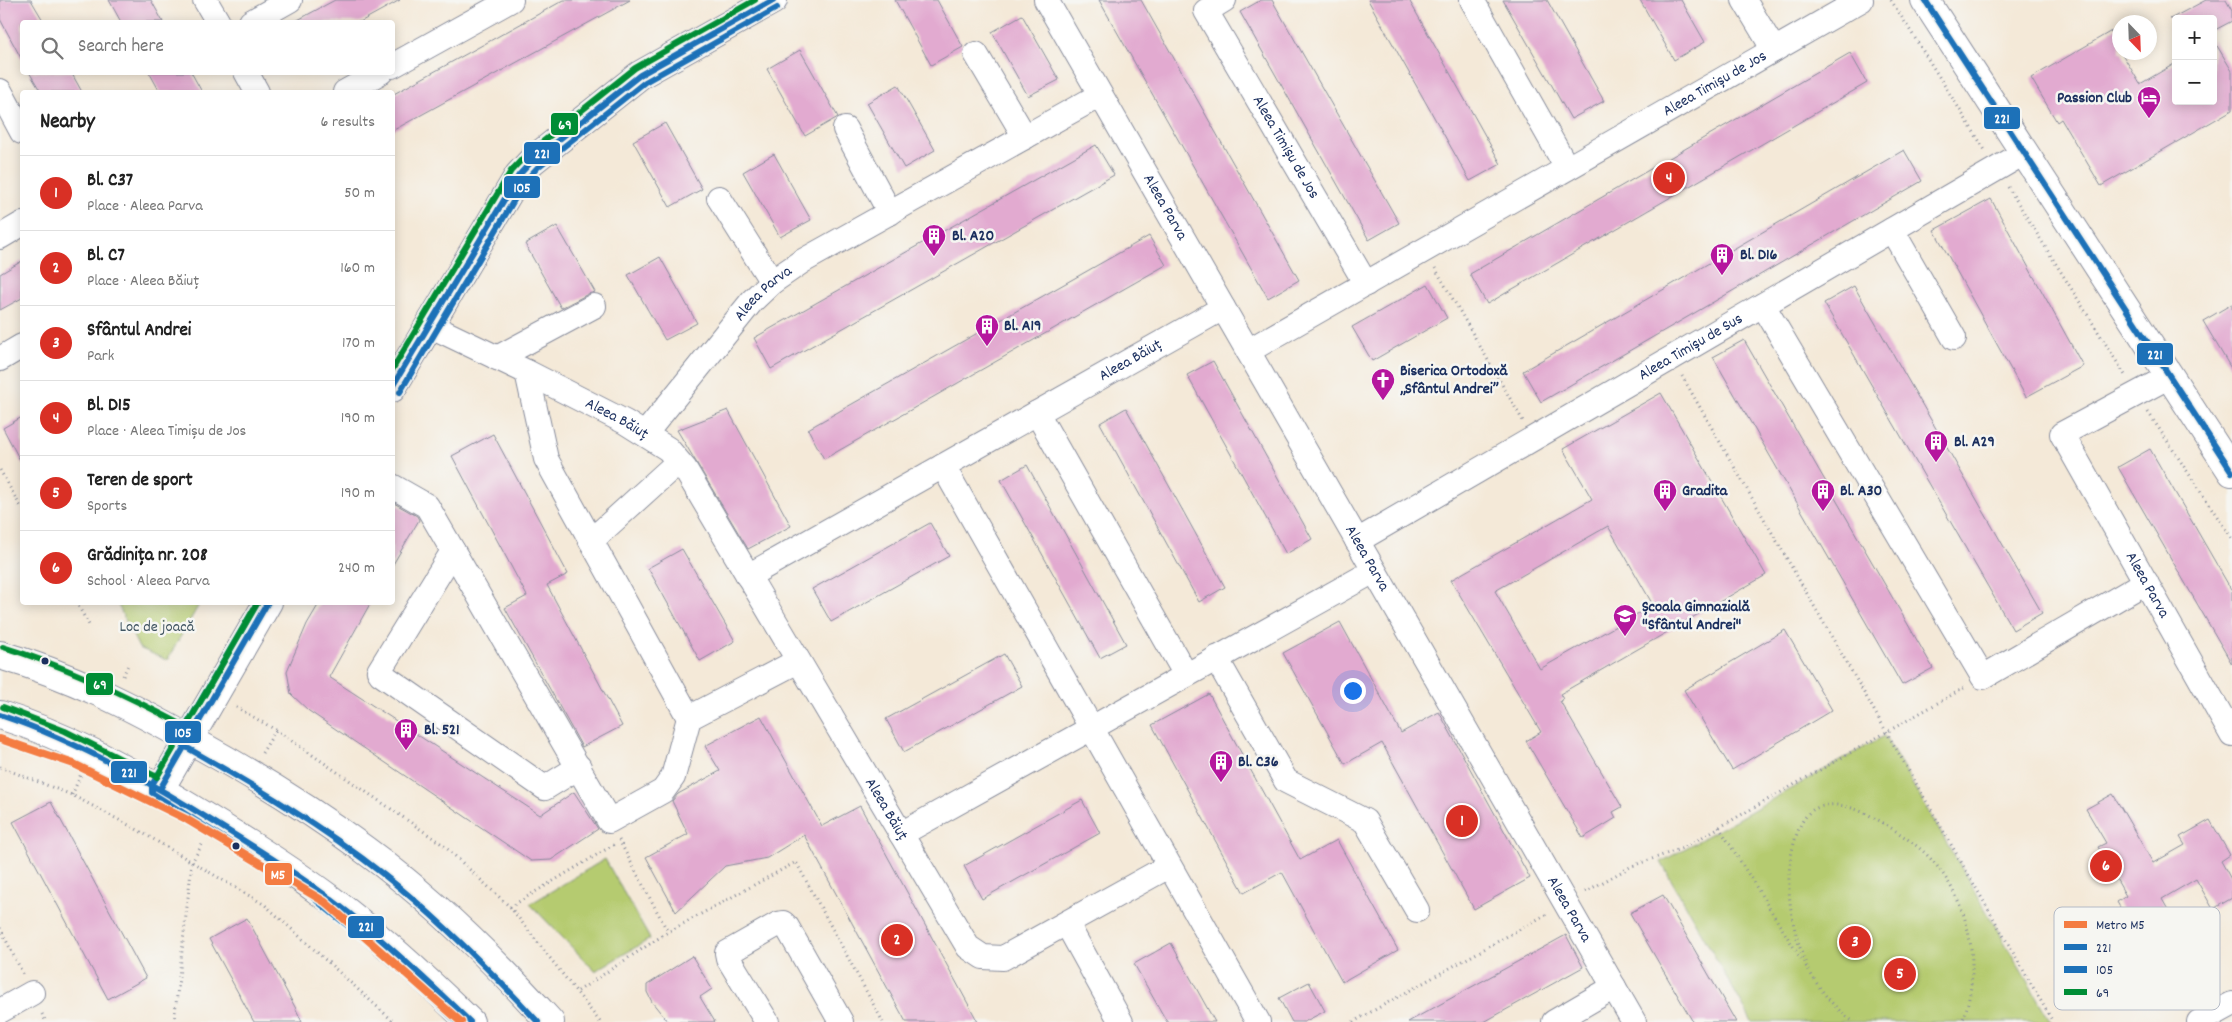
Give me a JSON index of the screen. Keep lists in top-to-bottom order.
{
  "streets": {
    "street": [
      "Aleea Timișu de Jos",
      "Aleea Parva",
      "Aleea Timișu de Sus",
      "Aleea Băiuț"
    ]
  },
  "crossings": [
    ["Aleea Timișu de Jos", "Aleea Parva"],
    ["Aleea Parva", "Aleea Timișu de Sus"],
    ["Aleea Parva", "Aleea Băiuț"]
  ],
  "parks": ["Loc de joacă"],
  "places": {
    "hotel": ["Passion Club"],
    "building": [
      "Bl. A20",
      "Bl. D16",
      "Bl. A19",
      "Bl. A29",
      "Gradita",
      "Bl. A30",
      "Bl. 521",
      "Bl. C36"
    ],
    "church": ["Biserica Ortodoxă „Sfântul Andrei”"],
    "school or university": ["Școala Gimnazială \"Sfântul Andrei\""]
  },
  "lines": [
    "transit line 221",
    "transit line 69",
    "transit line 105",
    "metro line M5"
  ],
  "legend": [
    "Metro M5",
    "221",
    "105",
    "69"
  ],
  "north": "bottom right",
  "page": {
    "map_buttons": ["+", "−"],
    "search": "Search here",
    "heading": ["Nearby", "6 results"],
    "list": [
      {
        "mark": "1",
        "name": "Bl. C37",
        "note": "Place · Aleea Parva",
        "value": "50 m"
      },
      {
        "mark": "2",
        "name": "Bl. C7",
        "note": "Place · Aleea Băiuț",
        "value": "160 m"
      },
      {
        "mark": "3",
        "name": "Sfântul Andrei",
        "note": "Park",
        "value": "170 m"
      },
      {
        "mark": "4",
        "name": "Bl. D15",
        "note": "Place · Aleea Timișu de Jos",
        "value": "190 m"
      },
      {
        "mark": "5",
        "name": "Teren de sport",
        "note": "Sports",
        "value": "190 m"
      },
      {
        "mark": "6",
        "name": "Grădinița nr. 208",
        "note": "School · Aleea Parva",
        "value": "240 m"
      }
    ],
    "pins": [
      "4",
      "1",
      "6",
      "2",
      "3",
      "5"
    ]
  }
}
